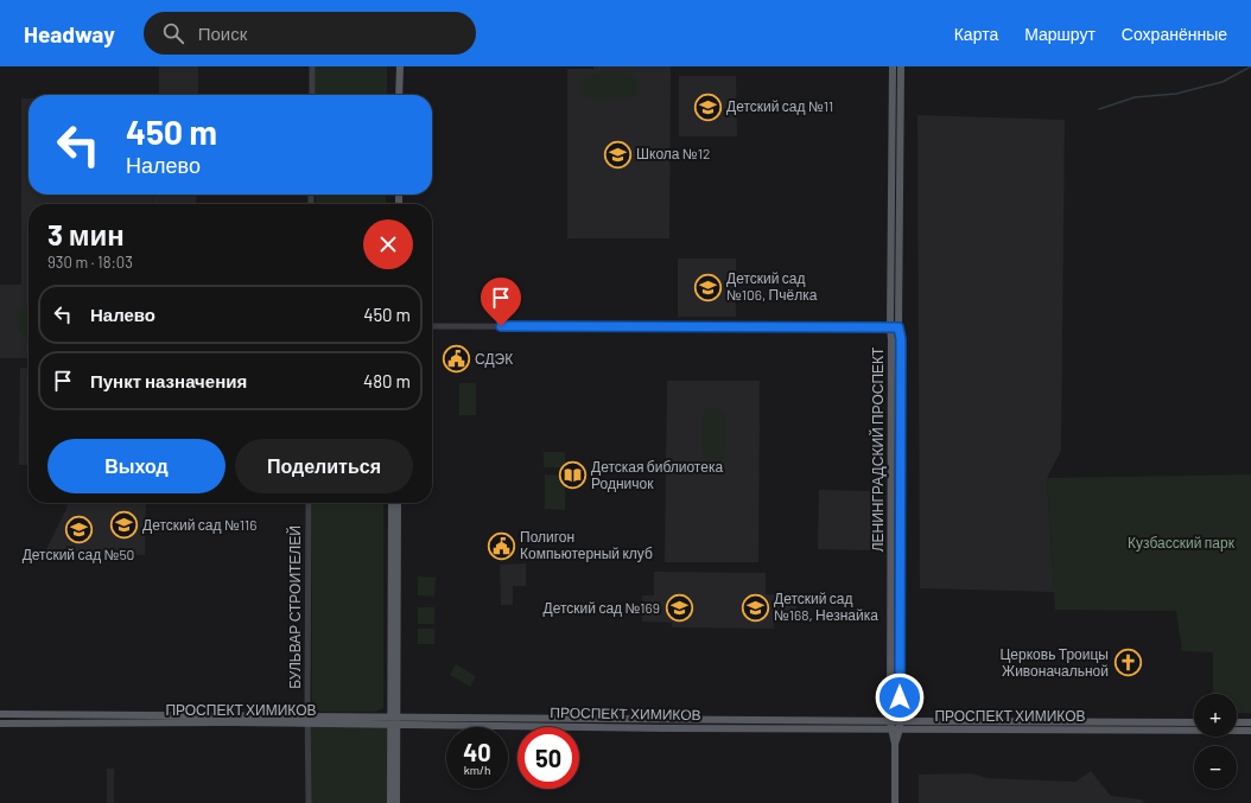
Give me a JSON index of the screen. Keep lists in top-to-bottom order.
{
  "streets": {
    "main road": ["ЛЕНИНГРАДСКИЙ ПРОСПЕКТ", "ПРОСПЕКТ ХИМИКОВ"],
    "street": ["БУЛЬВАР СТРОИТЕЛЕЙ"]
  },
  "crossings": [
    ["ЛЕНИНГРАДСКИЙ ПРОСПЕКТ", "ПРОСПЕКТ ХИМИКОВ"],
    ["БУЛЬВАР СТРОИТЕЛЕЙ", "ПРОСПЕКТ ХИМИКОВ"]
  ],
  "parks": ["Кузбасский парк"],
  "places": {
    "school or university": [
      "Детский сад №11",
      "Школа №12",
      "Детский сад №106, Пчёлка",
      "Детский сад №116",
      "Детский сад №50",
      "Детский сад №168, Незнайка",
      "Детский сад №169"
    ],
    "public building": ["СДЭК", "Полигон Компьютерный клуб"],
    "library": ["Детская библиотека Родничок"],
    "church": ["Церковь Троицы Живоначальной"]
  },
  "page": {
    "header": "Headway",
    "search": "Поиск",
    "nav": ["Карта", "Маршрут", "Сохранённые"],
    "turn": ["450 m", "Налево"],
    "heading": ["3 мин", "930 m · 18:03"],
    "list": [
      {
        "name": "Налево",
        "value": "450 m"
      },
      {
        "name": "Пункт назначения",
        "value": "480 m"
      }
    ],
    "buttons": ["Выход", "Поделиться"],
    "map_buttons": ["+", "−"],
    "speed": "40 km/h",
    "limit": "50"
  }
}
